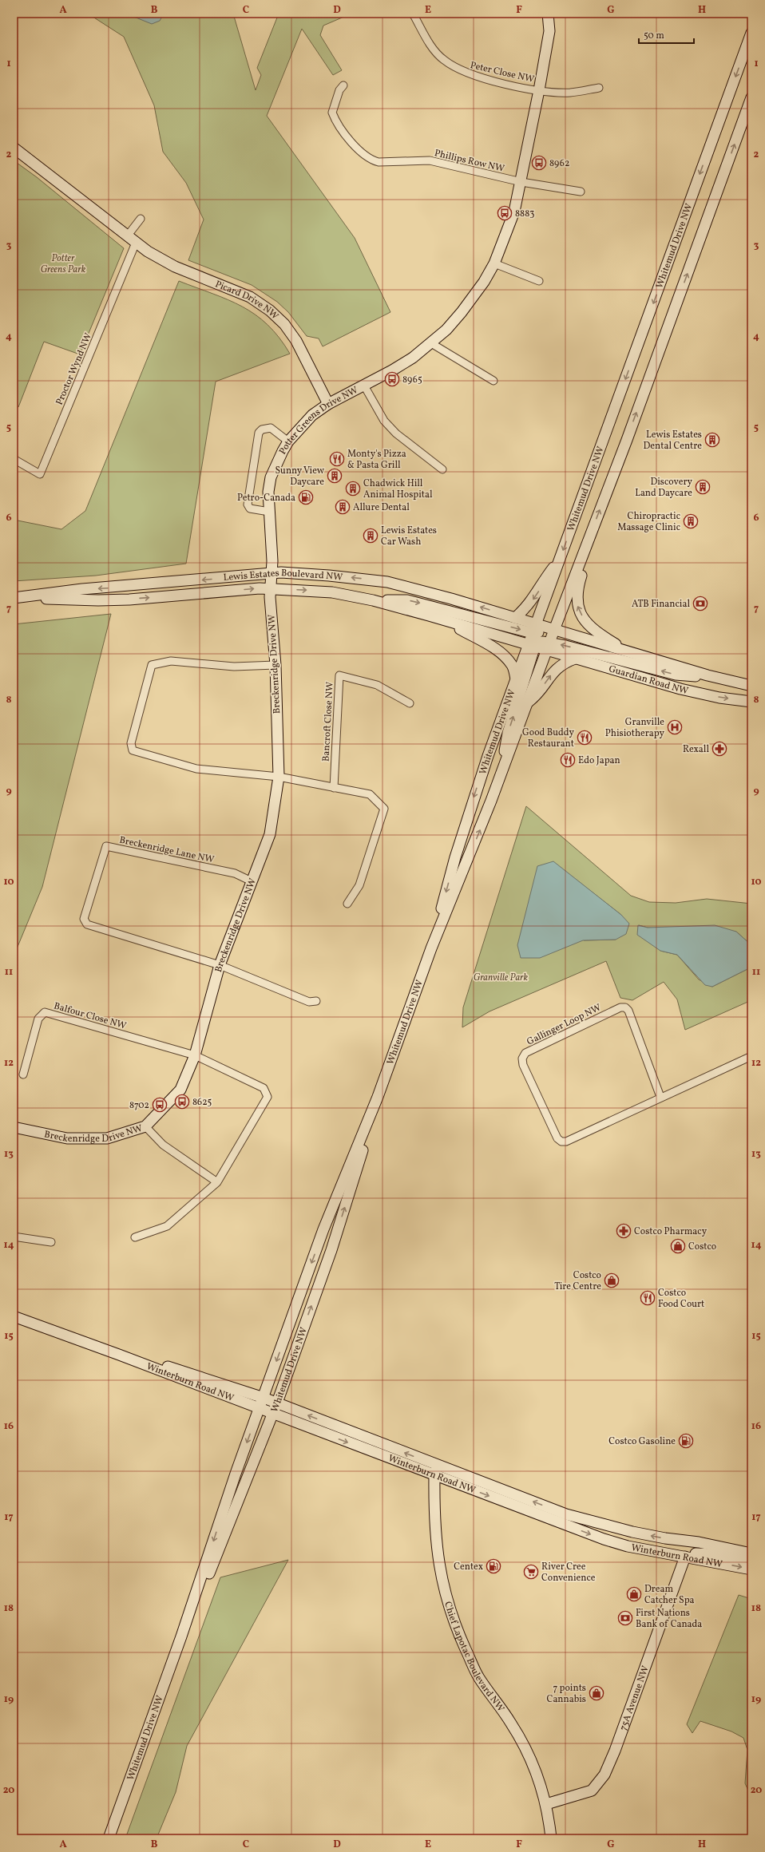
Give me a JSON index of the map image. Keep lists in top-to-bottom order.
{
  "streets": {
    "main road": [
      "Whitemud Drive NW",
      "Picard Drive NW",
      "Potter Greens Drive NW",
      "Lewis Estates Boulevard NW",
      "Breckenridge Drive NW",
      "Guardian Road NW",
      "Winterburn Road NW",
      "Chief Lapotac Boulevard NW",
      "75A Avenue NW"
    ],
    "street": [
      "Peter Close NW",
      "Phillips Row NW",
      "Proctor Wynd NW",
      "Bancroft Close NW",
      "Breckenridge Lane NW",
      "Balfour Close NW",
      "Gallinger Loop NW"
    ]
  },
  "crossings": [
    ["Peter Close NW", "Potter Greens Drive NW"],
    ["Phillips Row NW", "Potter Greens Drive NW"],
    ["Whitemud Drive NW", "Lewis Estates Boulevard NW"],
    ["Whitemud Drive NW", "Guardian Road NW"],
    ["Whitemud Drive NW", "Winterburn Road NW"],
    ["Picard Drive NW", "Proctor Wynd NW"],
    ["Picard Drive NW", "Potter Greens Drive NW"],
    ["Potter Greens Drive NW", "Lewis Estates Boulevard NW"],
    ["Potter Greens Drive NW", "Breckenridge Drive NW"],
    ["Lewis Estates Boulevard NW", "Breckenridge Drive NW"],
    ["Breckenridge Drive NW", "Breckenridge Lane NW"],
    ["Breckenridge Drive NW", "Balfour Close NW"],
    ["Winterburn Road NW", "Chief Lapotac Boulevard NW"],
    ["Winterburn Road NW", "75A Avenue NW"],
    ["Chief Lapotac Boulevard NW", "75A Avenue NW"]
  ],
  "parks": ["Potter Greens Park", "Granville Park"],
  "places": {
    "bus stop": [
      "8962",
      "8883",
      "8965",
      "8625",
      "8702"
    ],
    "building": [
      "Lewis Estates Dental Centre",
      "Sunny View Daycare",
      "Discovery Land Daycare",
      "Chadwick Hill Animal Hospital",
      "Allure Dental",
      "Chiropractic Massage Clinic",
      "Lewis Estates Car Wash"
    ],
    "restaurant": [
      "Monty's Pizza & Pasta Grill",
      "Good Buddy Restaurant",
      "Edo Japan",
      "Costco Food Court"
    ],
    "fuel station": ["Petro-Canada", "Costco Gasoline", "Centex"],
    "bank": ["ATB Financial", "First Nations Bank of Canada"],
    "hospital": ["Granville Phisiotherapy"],
    "pharmacy": ["Rexall", "Costco Pharmacy"],
    "shop": [
      "Costco",
      "Costco Tire Centre",
      "Dream Catcher Spa",
      "7 points Cannabis"
    ],
    "supermarket": ["River Cree Convenience"]
  },
  "scale_bar": "50 m",
  "grid": {
    "columns": [
      "A",
      "B",
      "C",
      "D",
      "E",
      "F",
      "G",
      "H"
    ],
    "rows": [
      "1",
      "2",
      "3",
      "4",
      "5",
      "6",
      "7",
      "8",
      "9",
      "10",
      "11",
      "12",
      "13",
      "14",
      "15",
      "16",
      "17",
      "18",
      "19",
      "20"
    ]
  }
}
